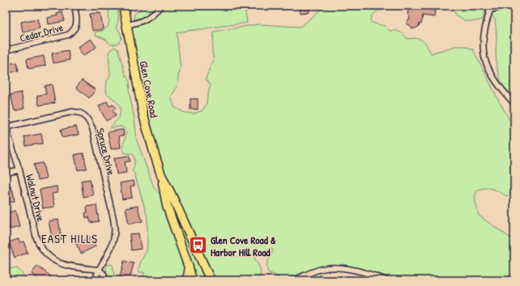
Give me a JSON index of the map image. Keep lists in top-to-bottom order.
{
  "streets": {
    "main road": ["Glen Cove Road"],
    "street": ["Cedar Drive", "Spruce Drive", "Walnut Drive"]
  },
  "crossings": [
    ["Spruce Drive", "Walnut Drive"]
  ],
  "districts": ["EAST HILLS"],
  "places": {
    "bus stop": ["Glen Cove Road & Harbor Hill Road"]
  }
}
